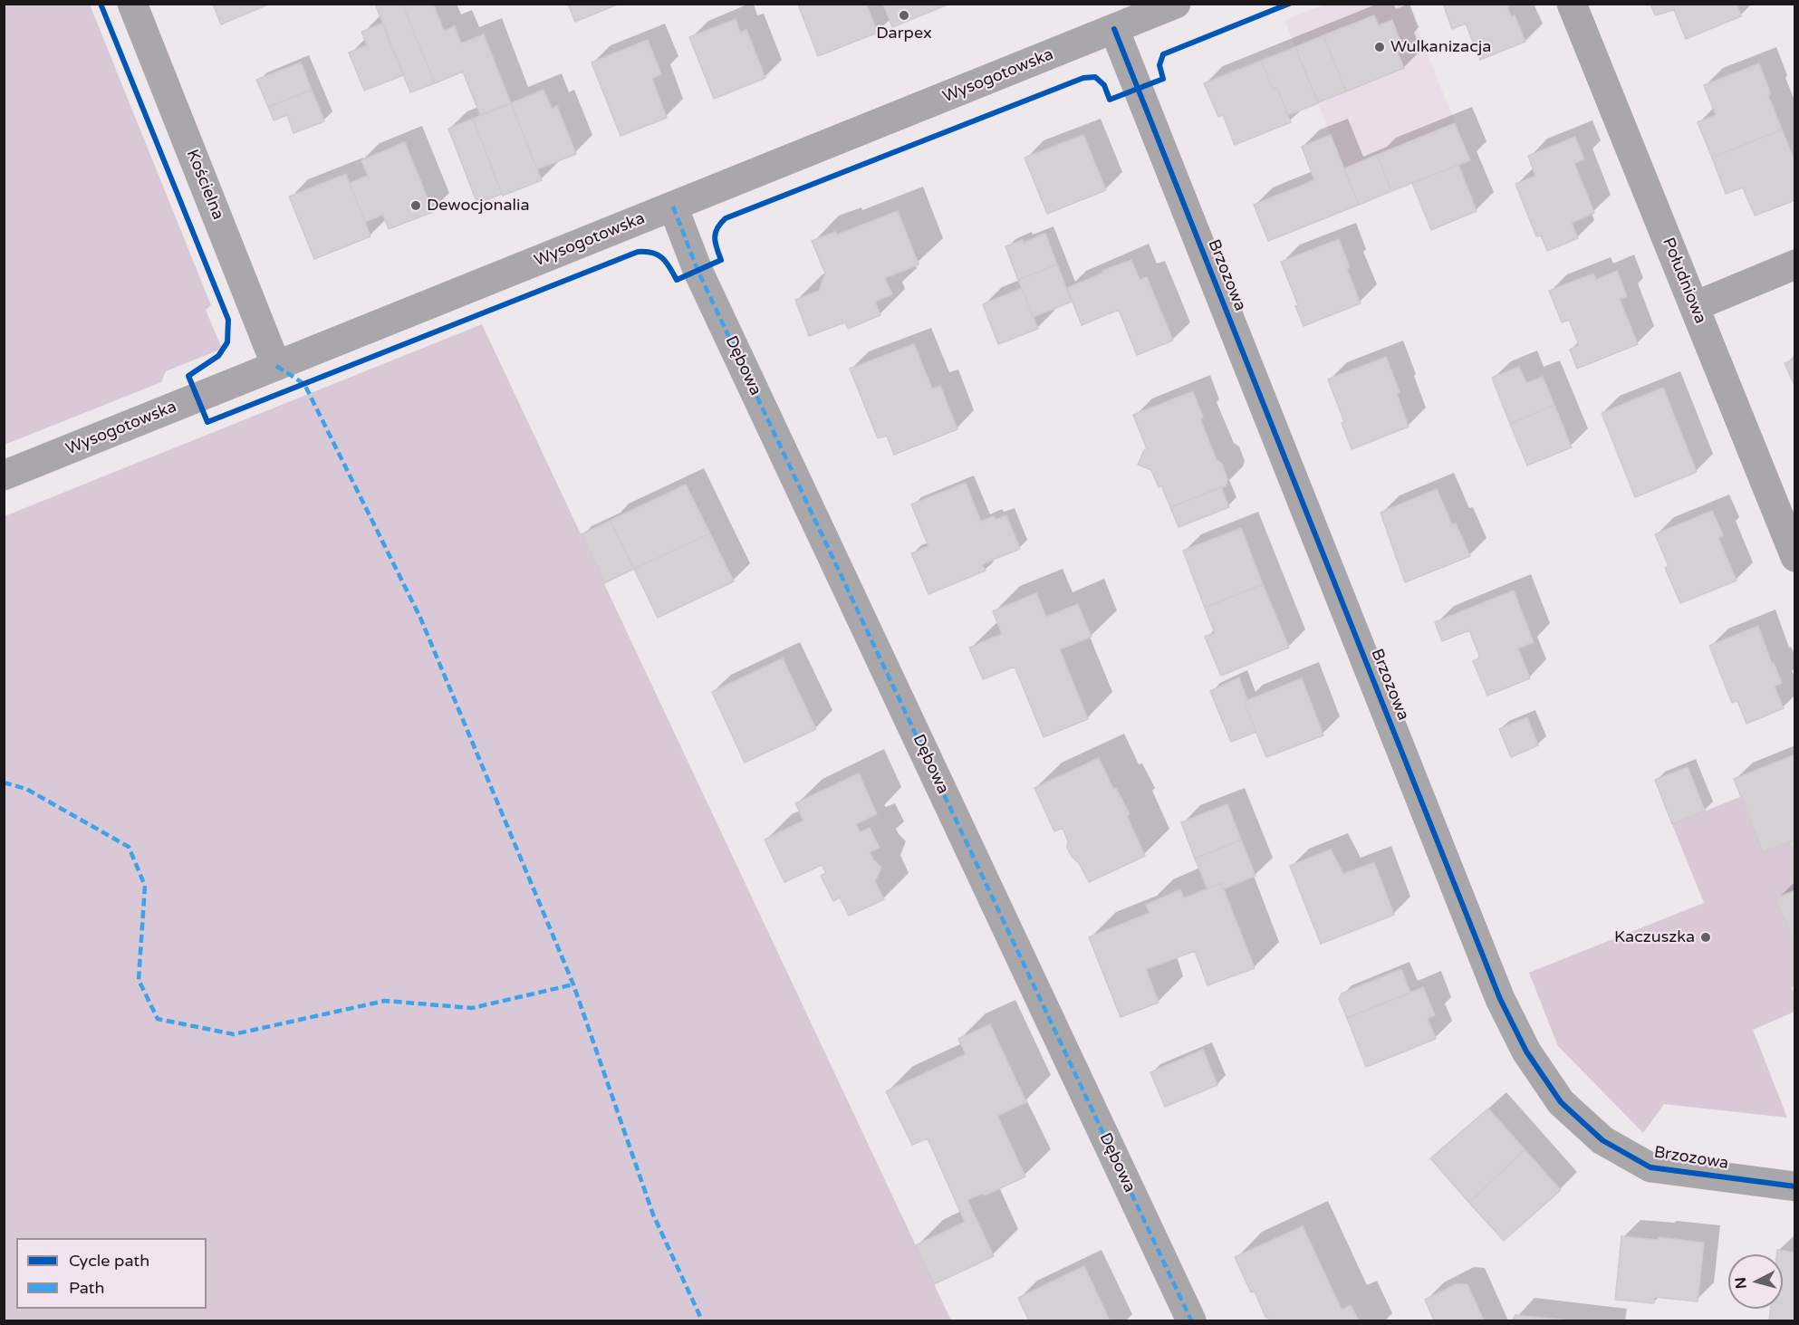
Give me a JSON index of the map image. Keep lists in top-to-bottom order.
{
  "streets": {
    "street": [
      "Wysogotowska",
      "Kościelna",
      "Brzozowa",
      "Południowa",
      "Dębowa"
    ]
  },
  "crossings": [
    ["Wysogotowska", "Kościelna"],
    ["Wysogotowska", "Brzozowa"],
    ["Wysogotowska", "Dębowa"]
  ],
  "places": [
    "Darpex",
    "Wulkanizacja",
    "Dewocjonalia",
    "Kaczuszka"
  ],
  "legend": ["Cycle path", "Path"],
  "north": "left"
}
